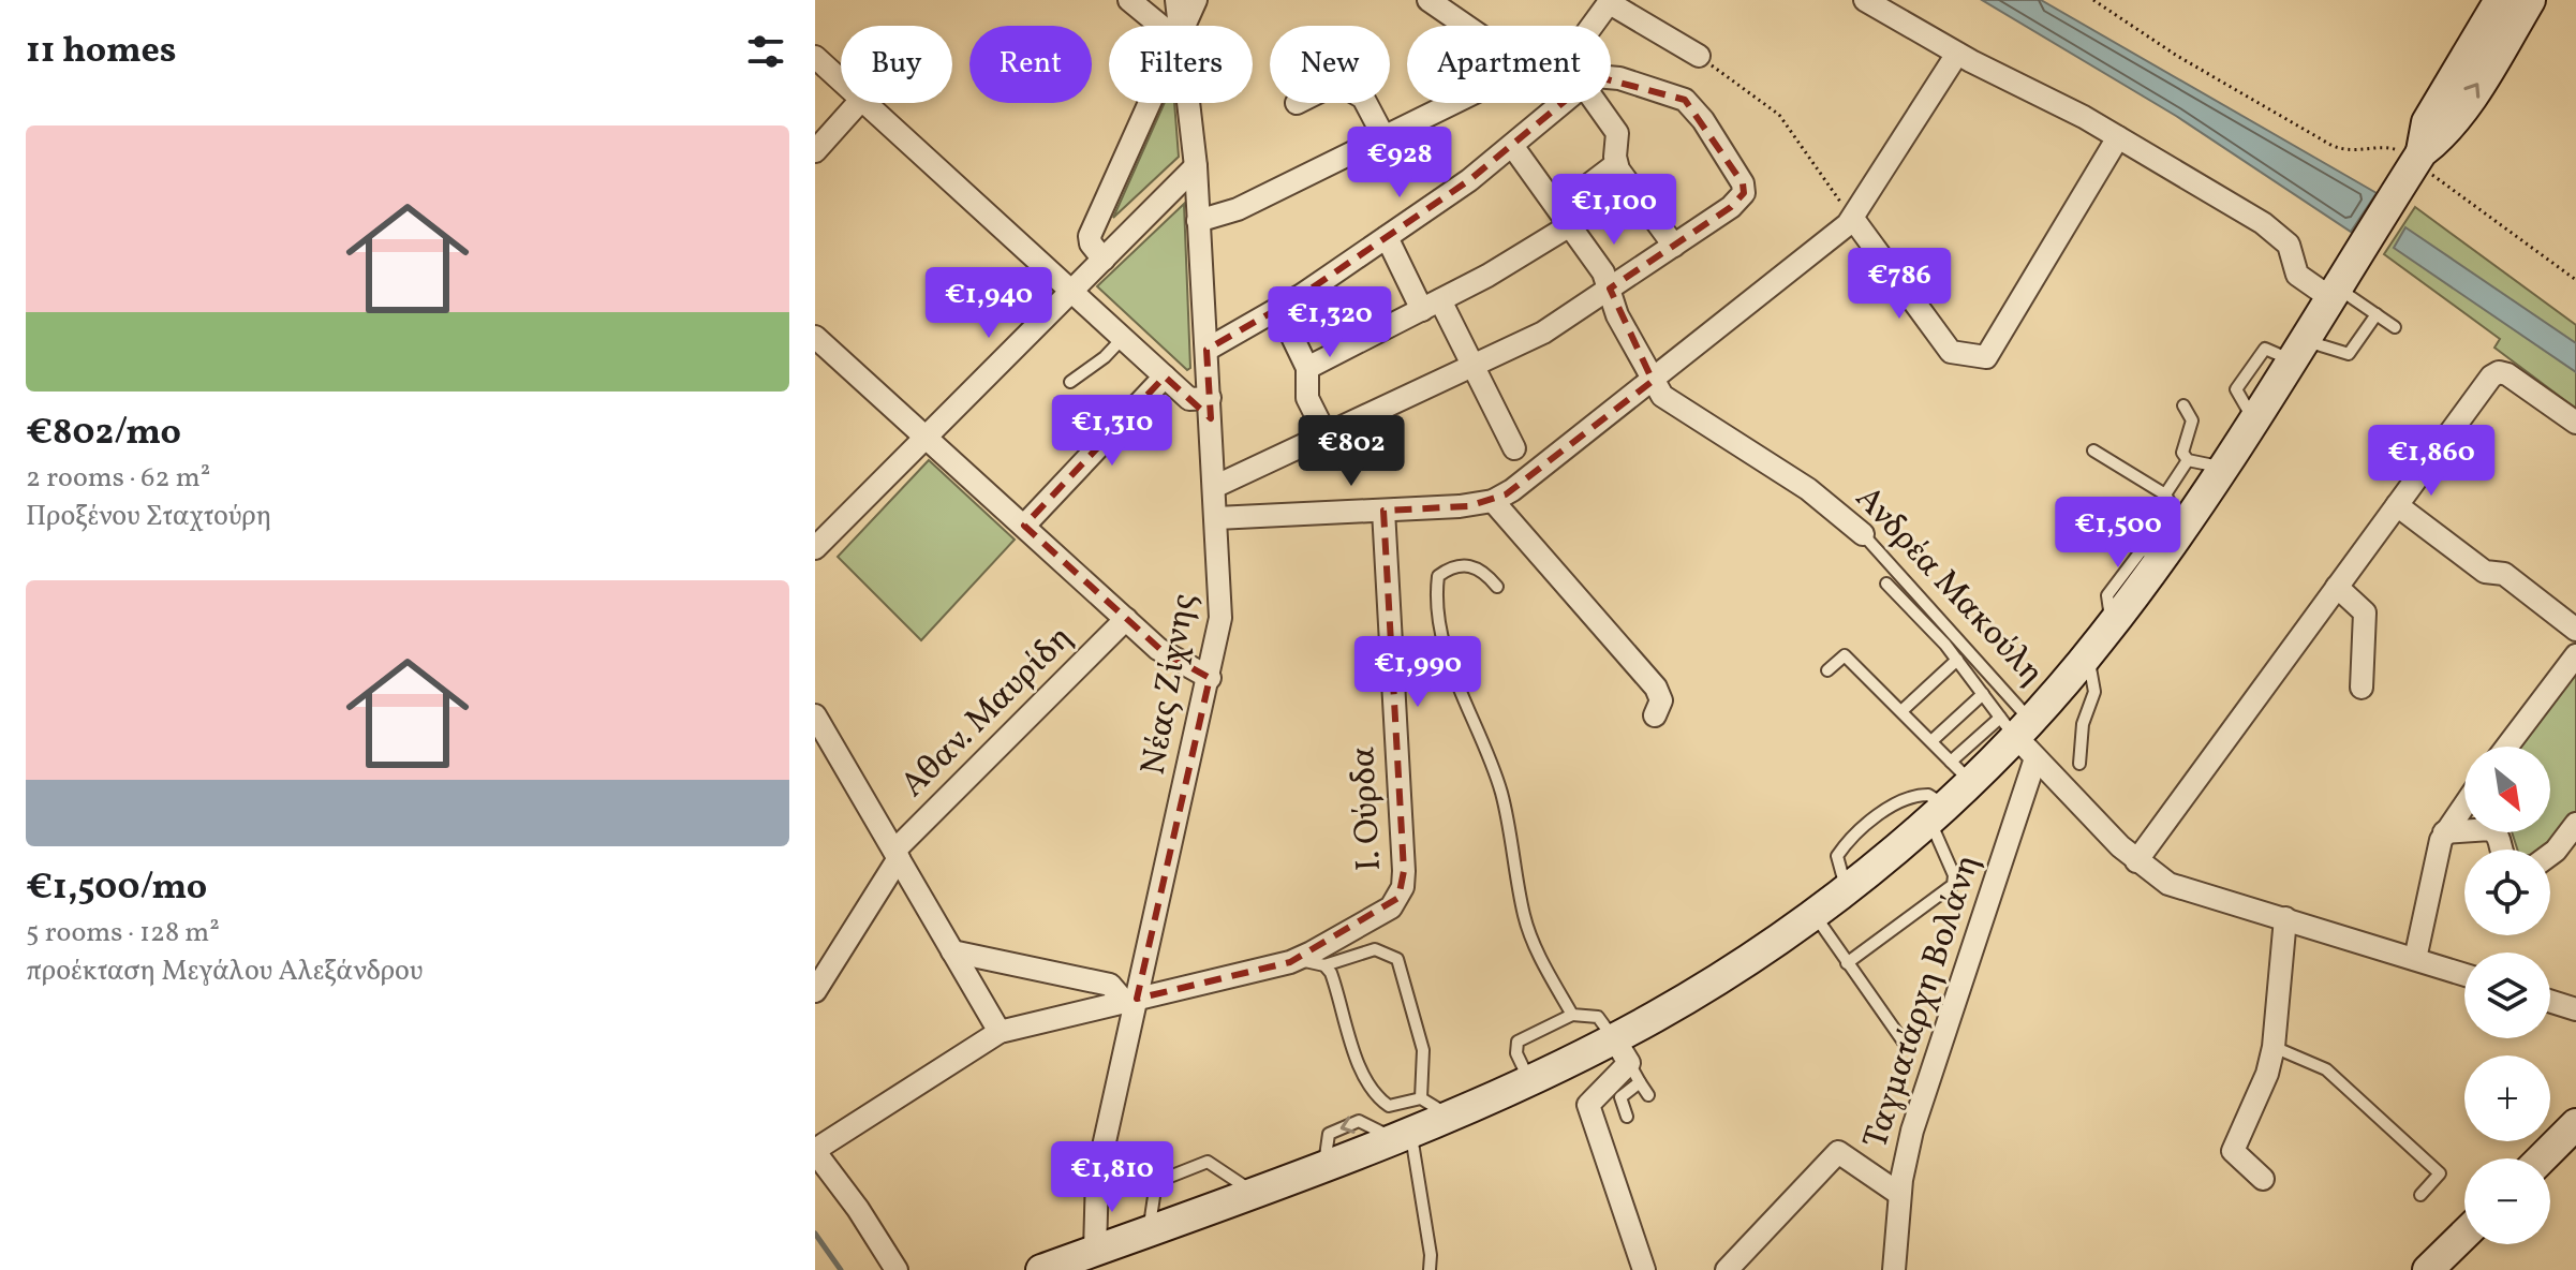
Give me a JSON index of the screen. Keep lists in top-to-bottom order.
{
  "streets": {
    "street": [
      "Ανδρέα Μακούλη",
      "Νέας Ζίχνης",
      "Αθαν. Μαυρίδη",
      "Ι. Ούρδα",
      "Ταγματάρχη Βολάνη"
    ]
  },
  "north": "bottom right",
  "page": {
    "heading": "11 homes",
    "chip": [
      "Buy",
      "Rent",
      "Filters",
      "New",
      "Apartment"
    ],
    "list": [
      {
        "name": "€802/mo",
        "note": "2 rooms · 62 m² · Προξένου Σταχτούρη"
      },
      {
        "name": "€1,500/mo",
        "note": "5 rooms · 128 m² · προέκταση Μεγάλου Αλεξάνδρου"
      }
    ],
    "price": [
      "€928",
      "€1,100",
      "€786",
      "€1,940",
      "€1,320",
      "€1,310",
      "€802",
      "€1,860",
      "€1,500",
      "€1,990",
      "€1,810"
    ],
    "map_buttons": ["+", "−"]
  }
}
